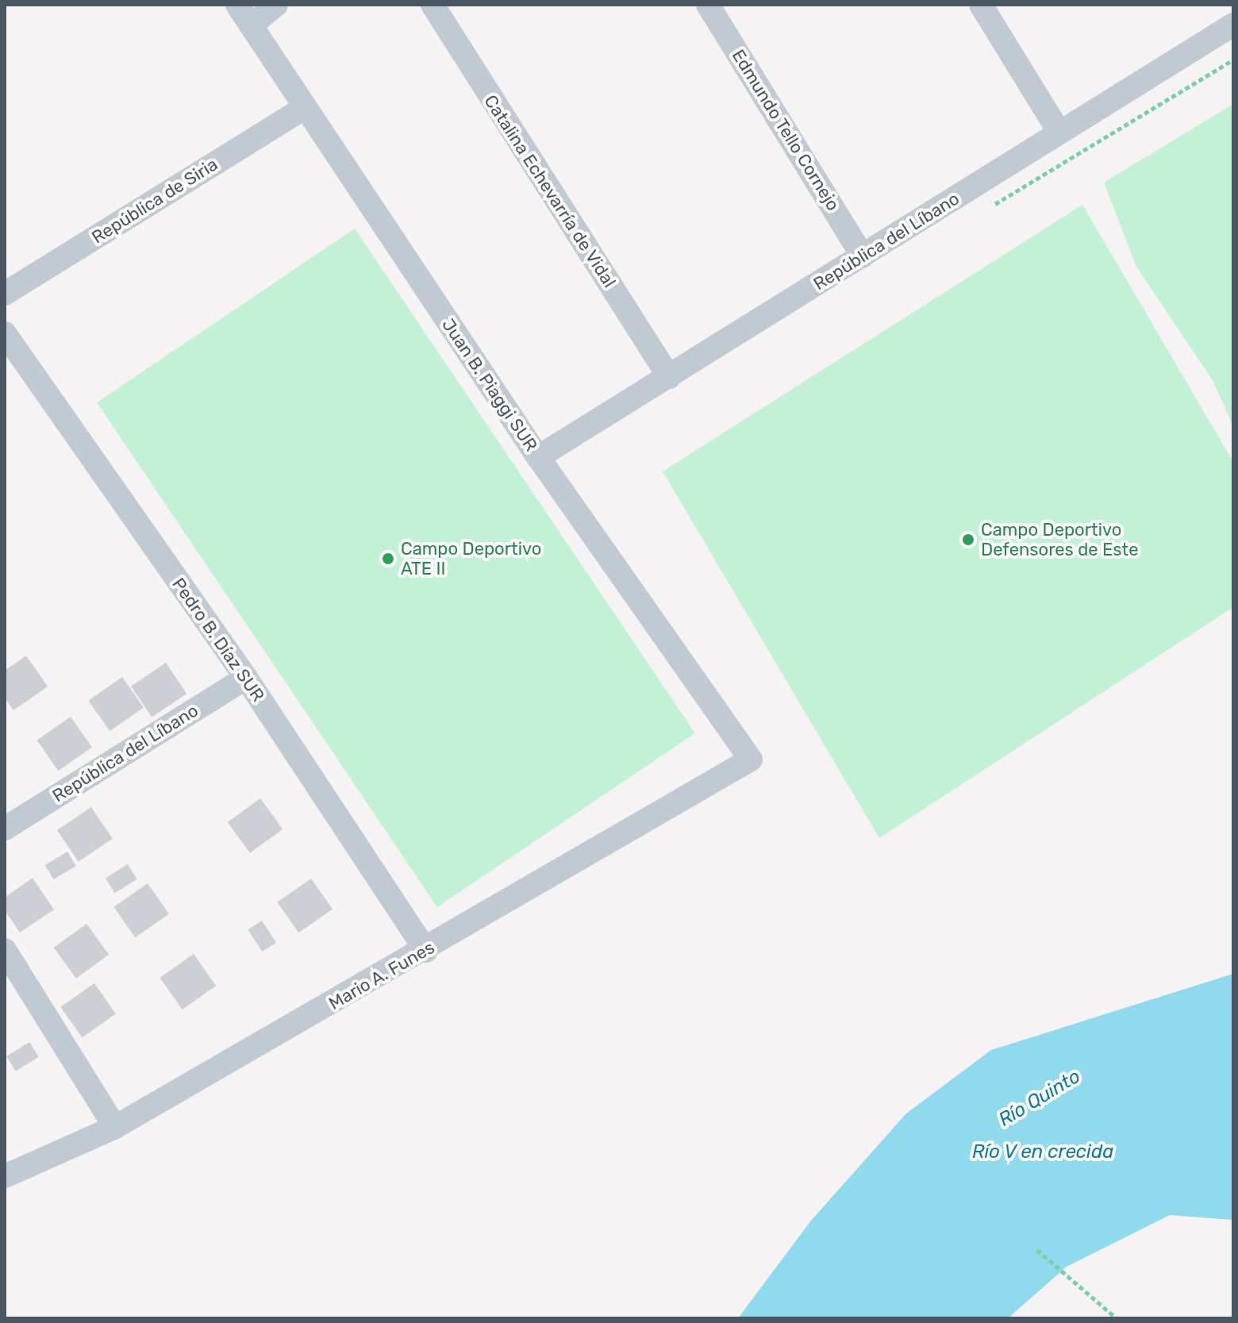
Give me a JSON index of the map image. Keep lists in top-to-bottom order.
{
  "streets": {
    "street": [
      "Edmundo Tello Cornejo",
      "Catalina Echevarría de Vidal",
      "República de Siria",
      "República del Líbano",
      "Juan B. Piaggi SUR",
      "Pedro B. Díaz SUR",
      "Mario A. Funes"
    ]
  },
  "crossings": [
    ["Edmundo Tello Cornejo", "República del Líbano"],
    ["Catalina Echevarría de Vidal", "República del Líbano"],
    ["República de Siria", "Juan B. Piaggi SUR"],
    ["República del Líbano", "Juan B. Piaggi SUR"],
    ["República del Líbano", "Pedro B. Díaz SUR"],
    ["Juan B. Piaggi SUR", "Mario A. Funes"],
    ["Pedro B. Díaz SUR", "Mario A. Funes"]
  ],
  "water": ["Río Quinto", "Río V en crecida"],
  "places": ["Campo Deportivo Defensores de Este", "Campo Deportivo ATE II"]
}
